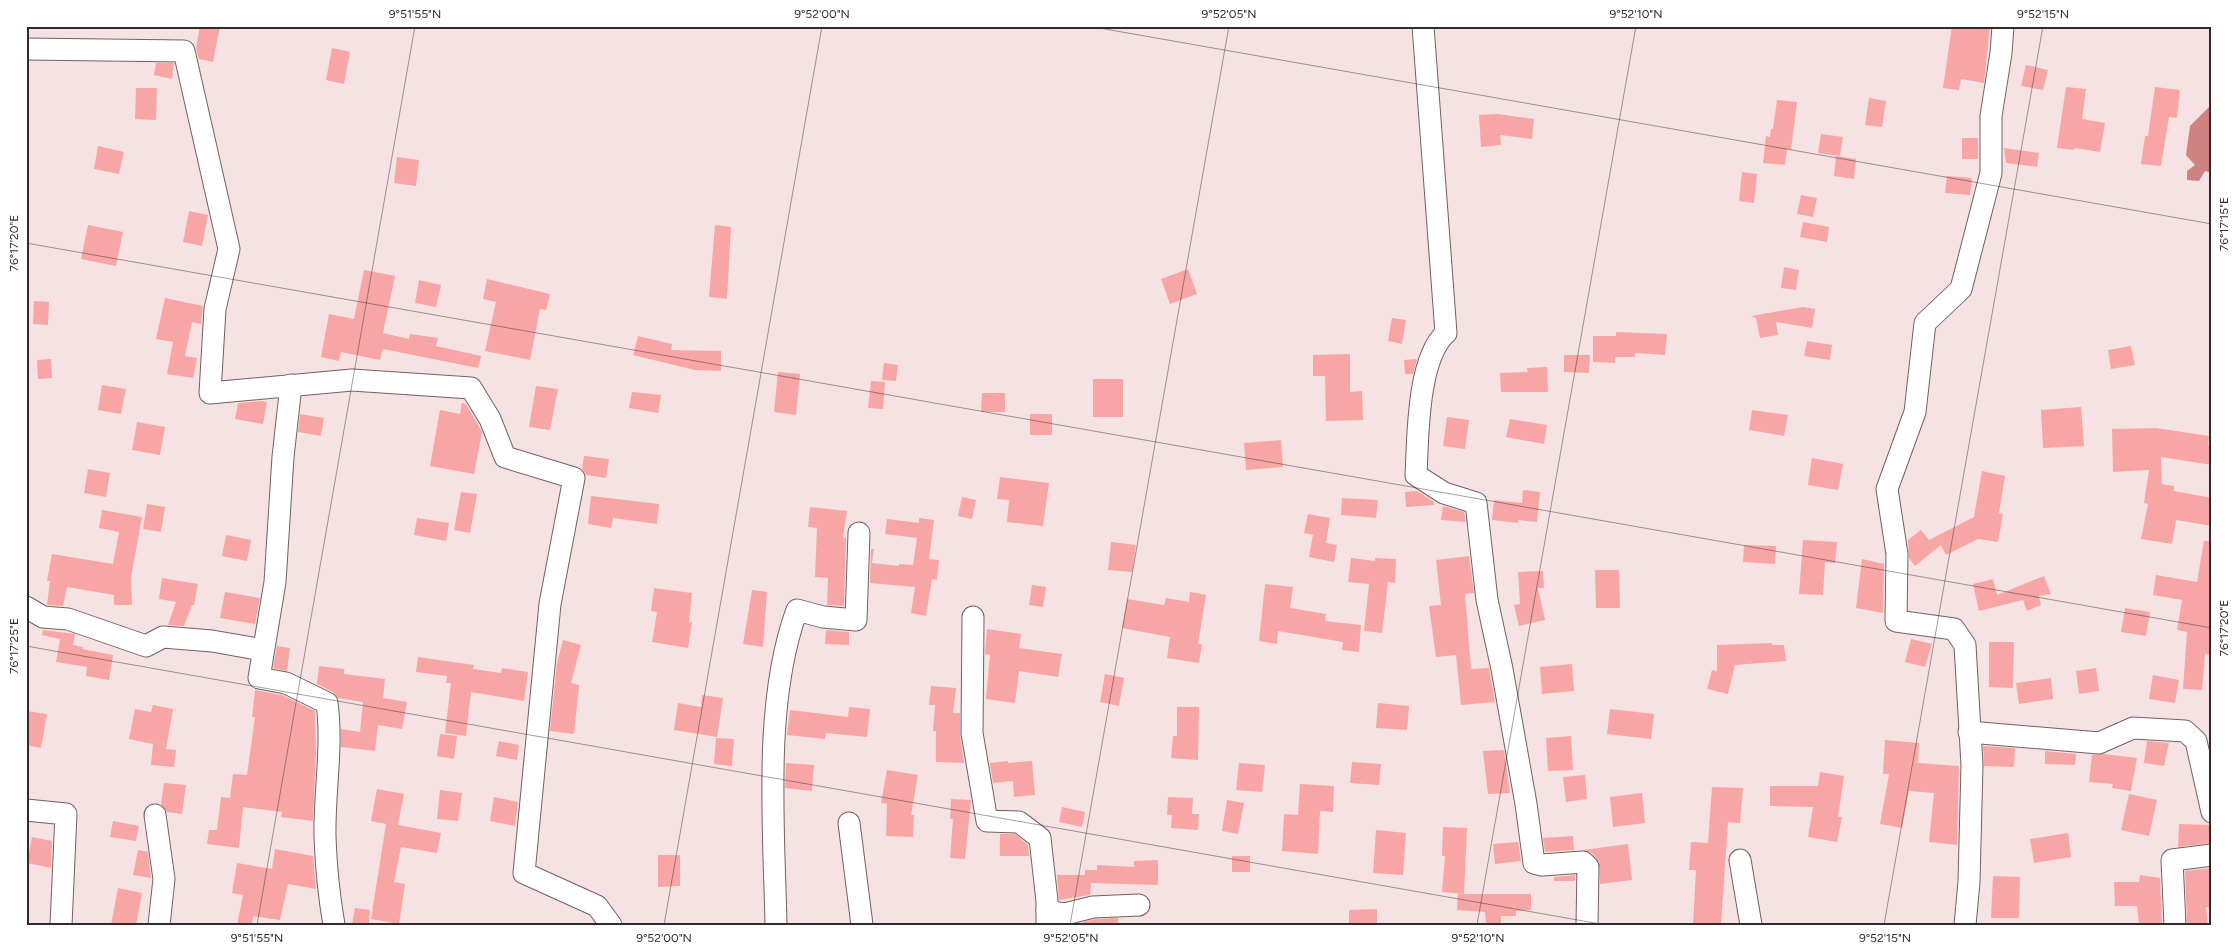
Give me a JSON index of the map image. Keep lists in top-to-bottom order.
{
  "coordinates": [
    "9°51'55\"N",
    "9°52'00\"N",
    "9°52'05\"N",
    "9°52'10\"N",
    "9°52'15\"N",
    "76°17'15\"E",
    "76°17'20\"E",
    "76°17'25\"E"
  ]
}
